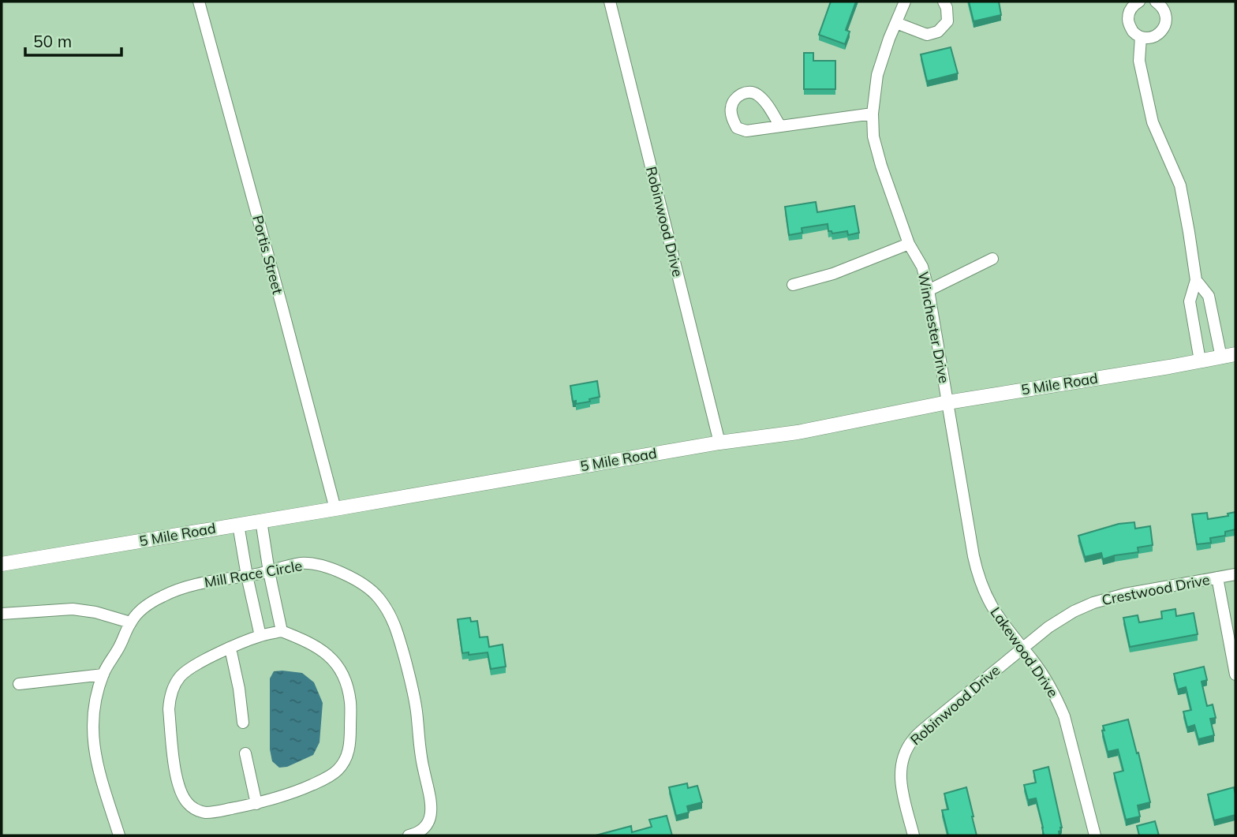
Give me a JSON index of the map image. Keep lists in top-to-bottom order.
{
  "streets": {
    "street": [
      "Robinwood Drive",
      "Portis Street",
      "Winchester Drive",
      "5 Mile Road",
      "Mill Race Circle",
      "Crestwood Drive",
      "Lakewood Drive"
    ]
  },
  "crossings": [
    ["Robinwood Drive", "5 Mile Road"],
    ["Robinwood Drive", "Crestwood Drive"],
    ["Robinwood Drive", "Lakewood Drive"],
    ["Portis Street", "5 Mile Road"],
    ["Winchester Drive", "5 Mile Road"],
    ["Winchester Drive", "Lakewood Drive"],
    ["5 Mile Road", "Lakewood Drive"],
    ["Crestwood Drive", "Lakewood Drive"]
  ],
  "scale_bar": "50 m"
}
